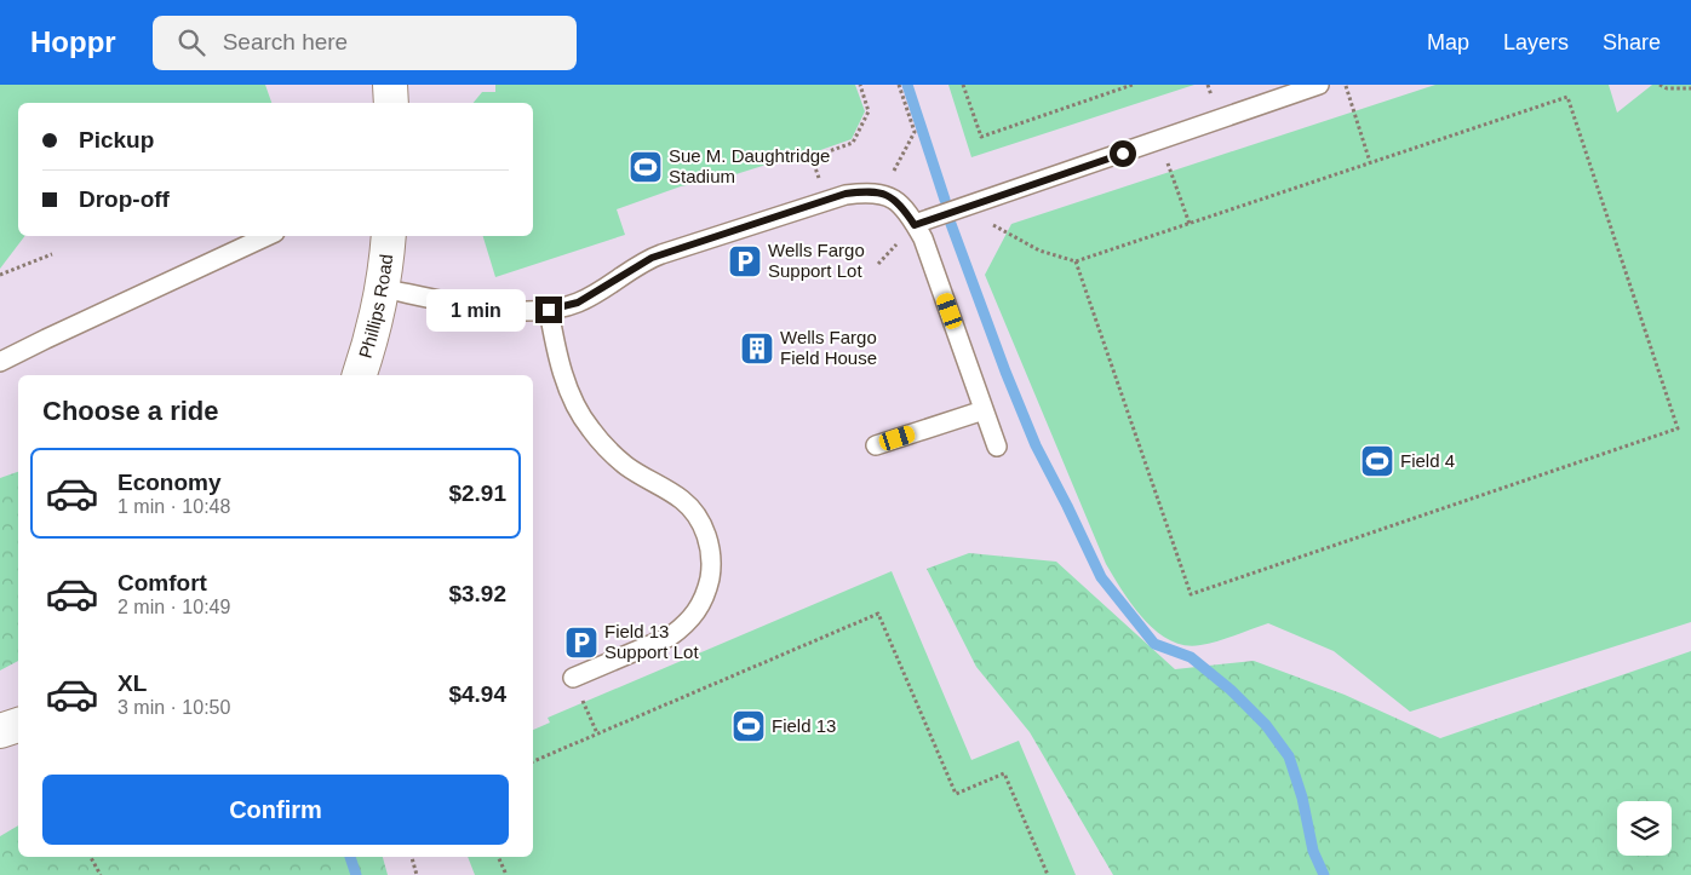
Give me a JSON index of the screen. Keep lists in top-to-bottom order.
{
  "streets": {
    "street": ["Phillips Road"]
  },
  "places": {
    "sports": ["Sue M. Daughtridge Stadium", "Field 4", "Field 13"],
    "parking": ["Wells Fargo Support Lot", "Field 13 Support Lot"],
    "building": ["Wells Fargo Field House"]
  },
  "page": {
    "header": "Hoppr",
    "search": "Search here",
    "nav": ["Map", "Layers", "Share"],
    "banner": ["Pickup", "Drop-off"],
    "bubble": "1 min",
    "heading": "Choose a ride",
    "list": [
      {
        "name": "Economy",
        "note": "1 min · 10:48",
        "value": "$2.91"
      },
      {
        "name": "Comfort",
        "note": "2 min · 10:49",
        "value": "$3.92"
      },
      {
        "name": "XL",
        "note": "3 min · 10:50",
        "value": "$4.94"
      }
    ],
    "buttons": "Confirm"
  }
}
